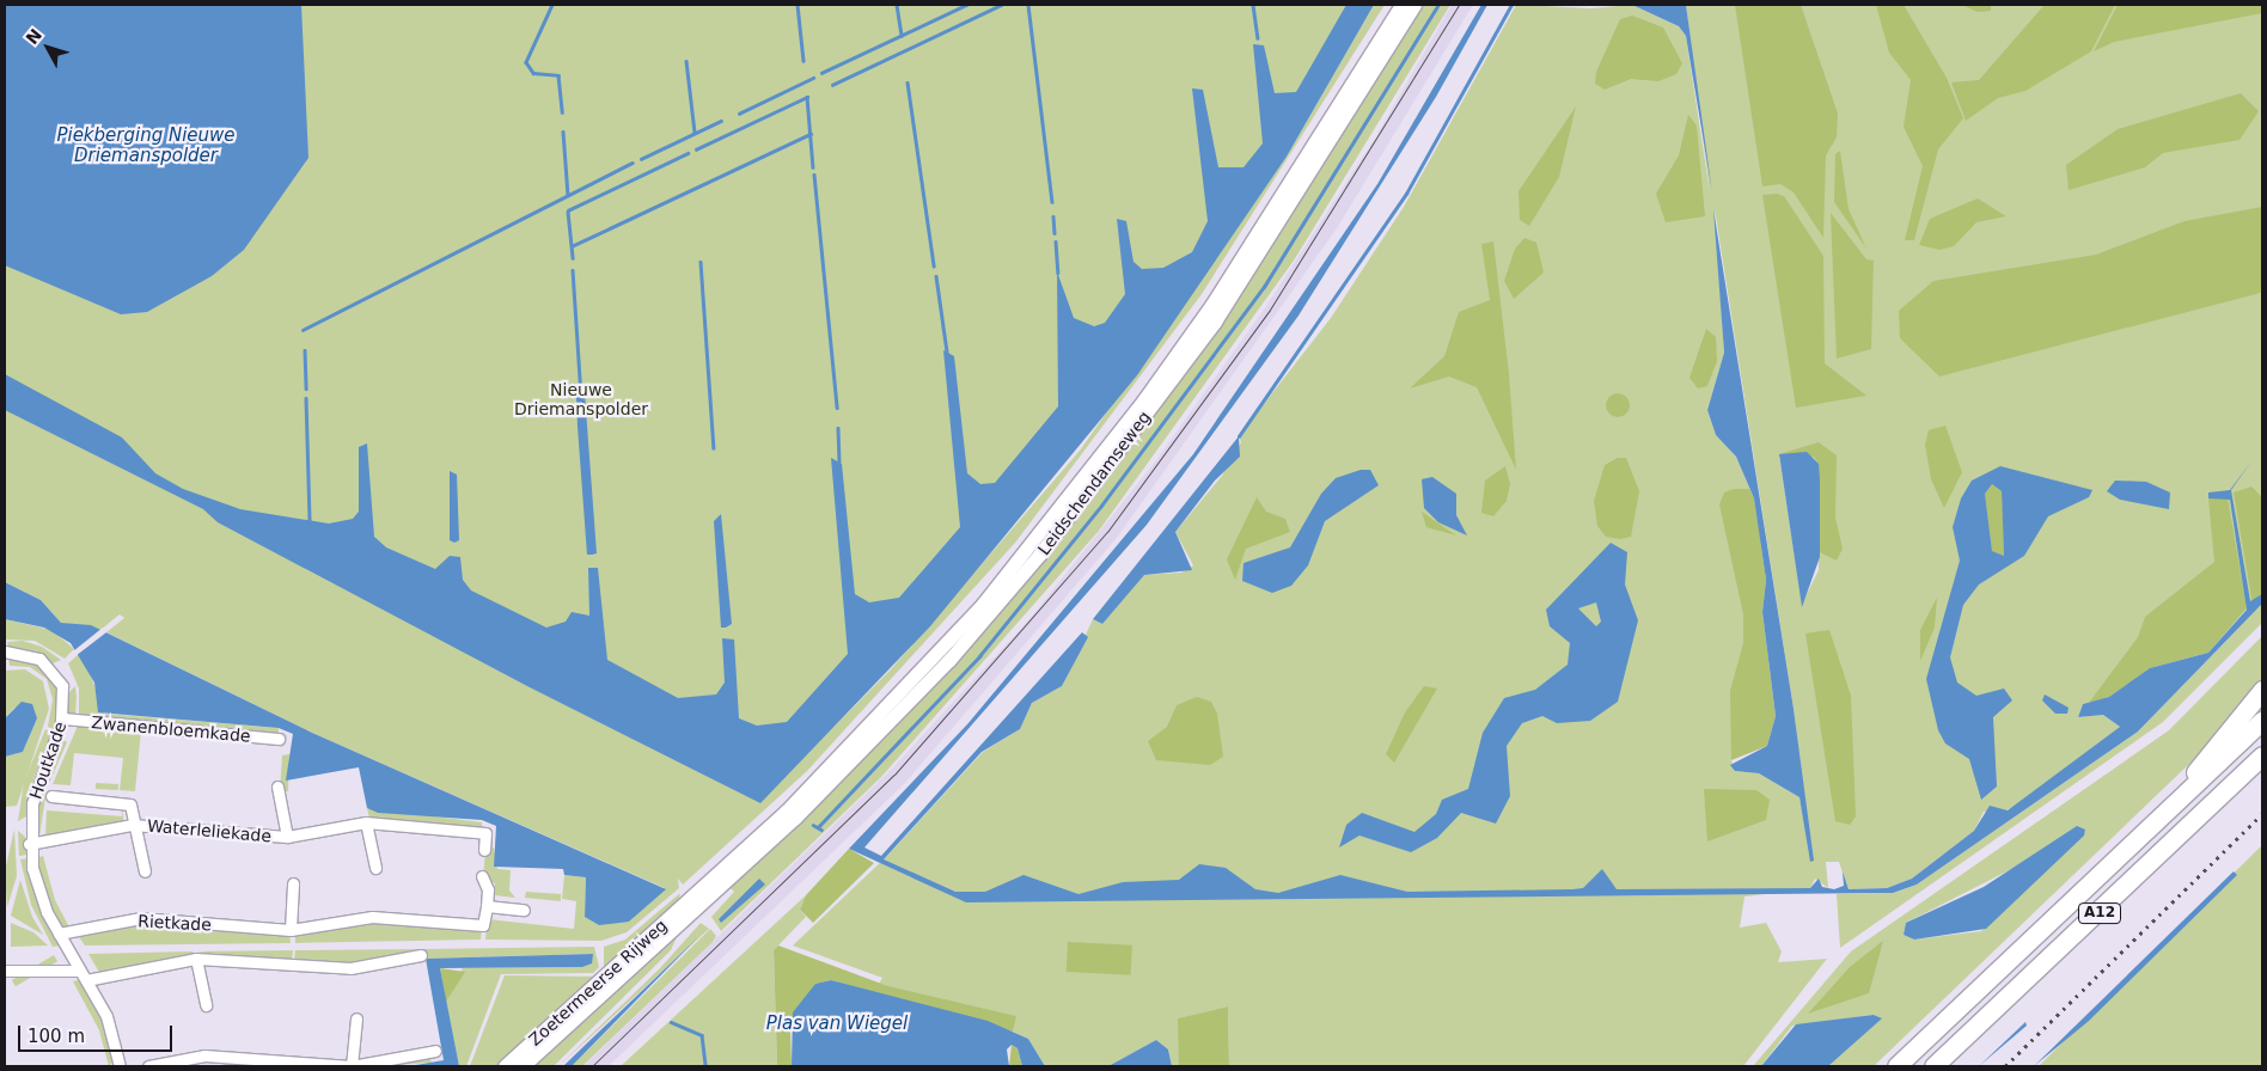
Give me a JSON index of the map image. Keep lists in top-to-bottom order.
{
  "streets": {
    "highway": ["A12"],
    "main road": ["Leidschendamseweg", "Zoetermeerse Rijweg"],
    "street": [
      "Zwanenbloemkade",
      "Houtkade",
      "Waterleliekade",
      "Rietkade"
    ]
  },
  "crossings": [
    ["Leidschendamseweg", "Zoetermeerse Rijweg"],
    ["Zwanenbloemkade", "Houtkade"],
    ["Houtkade", "Waterleliekade"],
    ["Houtkade", "Rietkade"]
  ],
  "water": ["Piekberging Nieuwe Driemanspolder", "Plas van Wiegel"],
  "parks": ["Nieuwe Driemanspolder"],
  "scale_bar": "100 m",
  "north": "top left"
}
